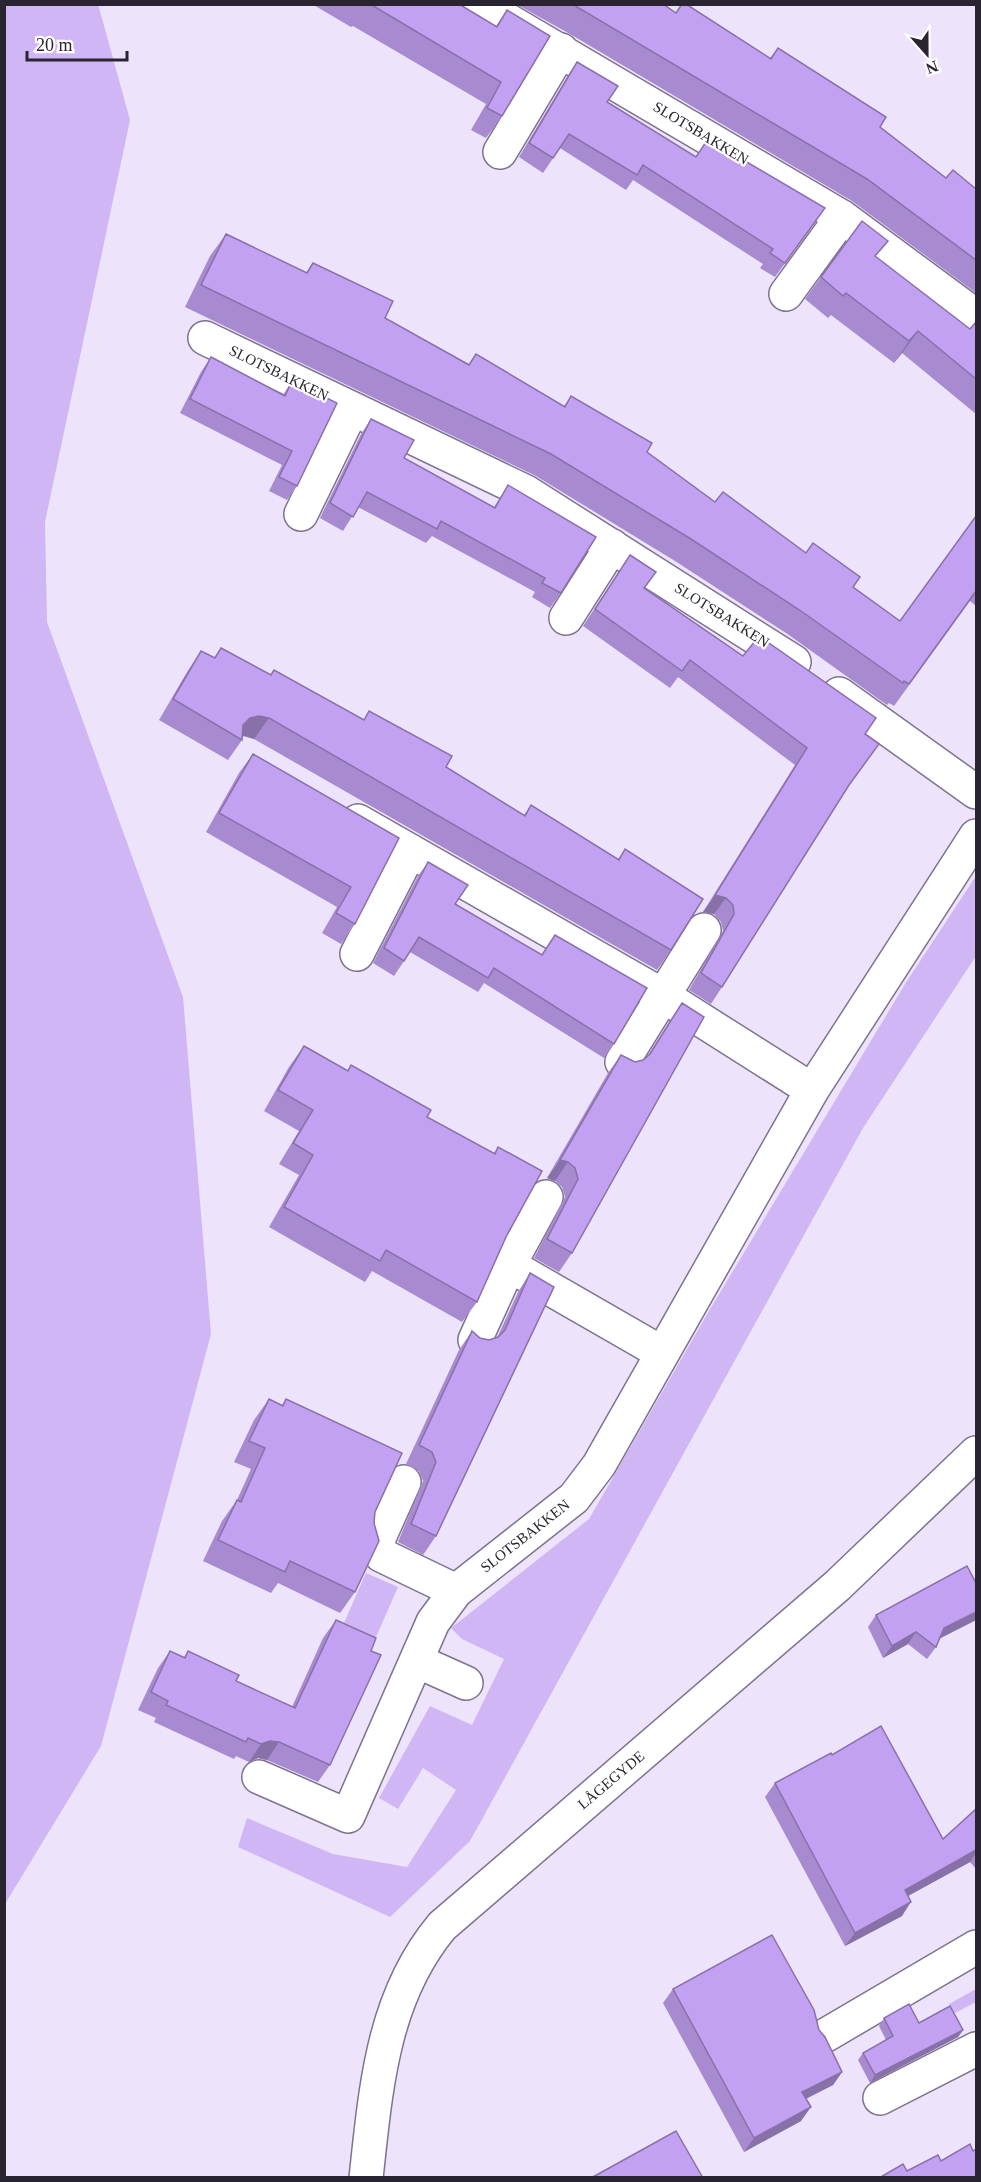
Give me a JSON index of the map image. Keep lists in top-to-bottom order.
{
  "streets": {
    "street": ["SLOTSBAKKEN", "LÅGEGYDE"]
  },
  "scale_bar": "20 m",
  "north": "bottom"
}
